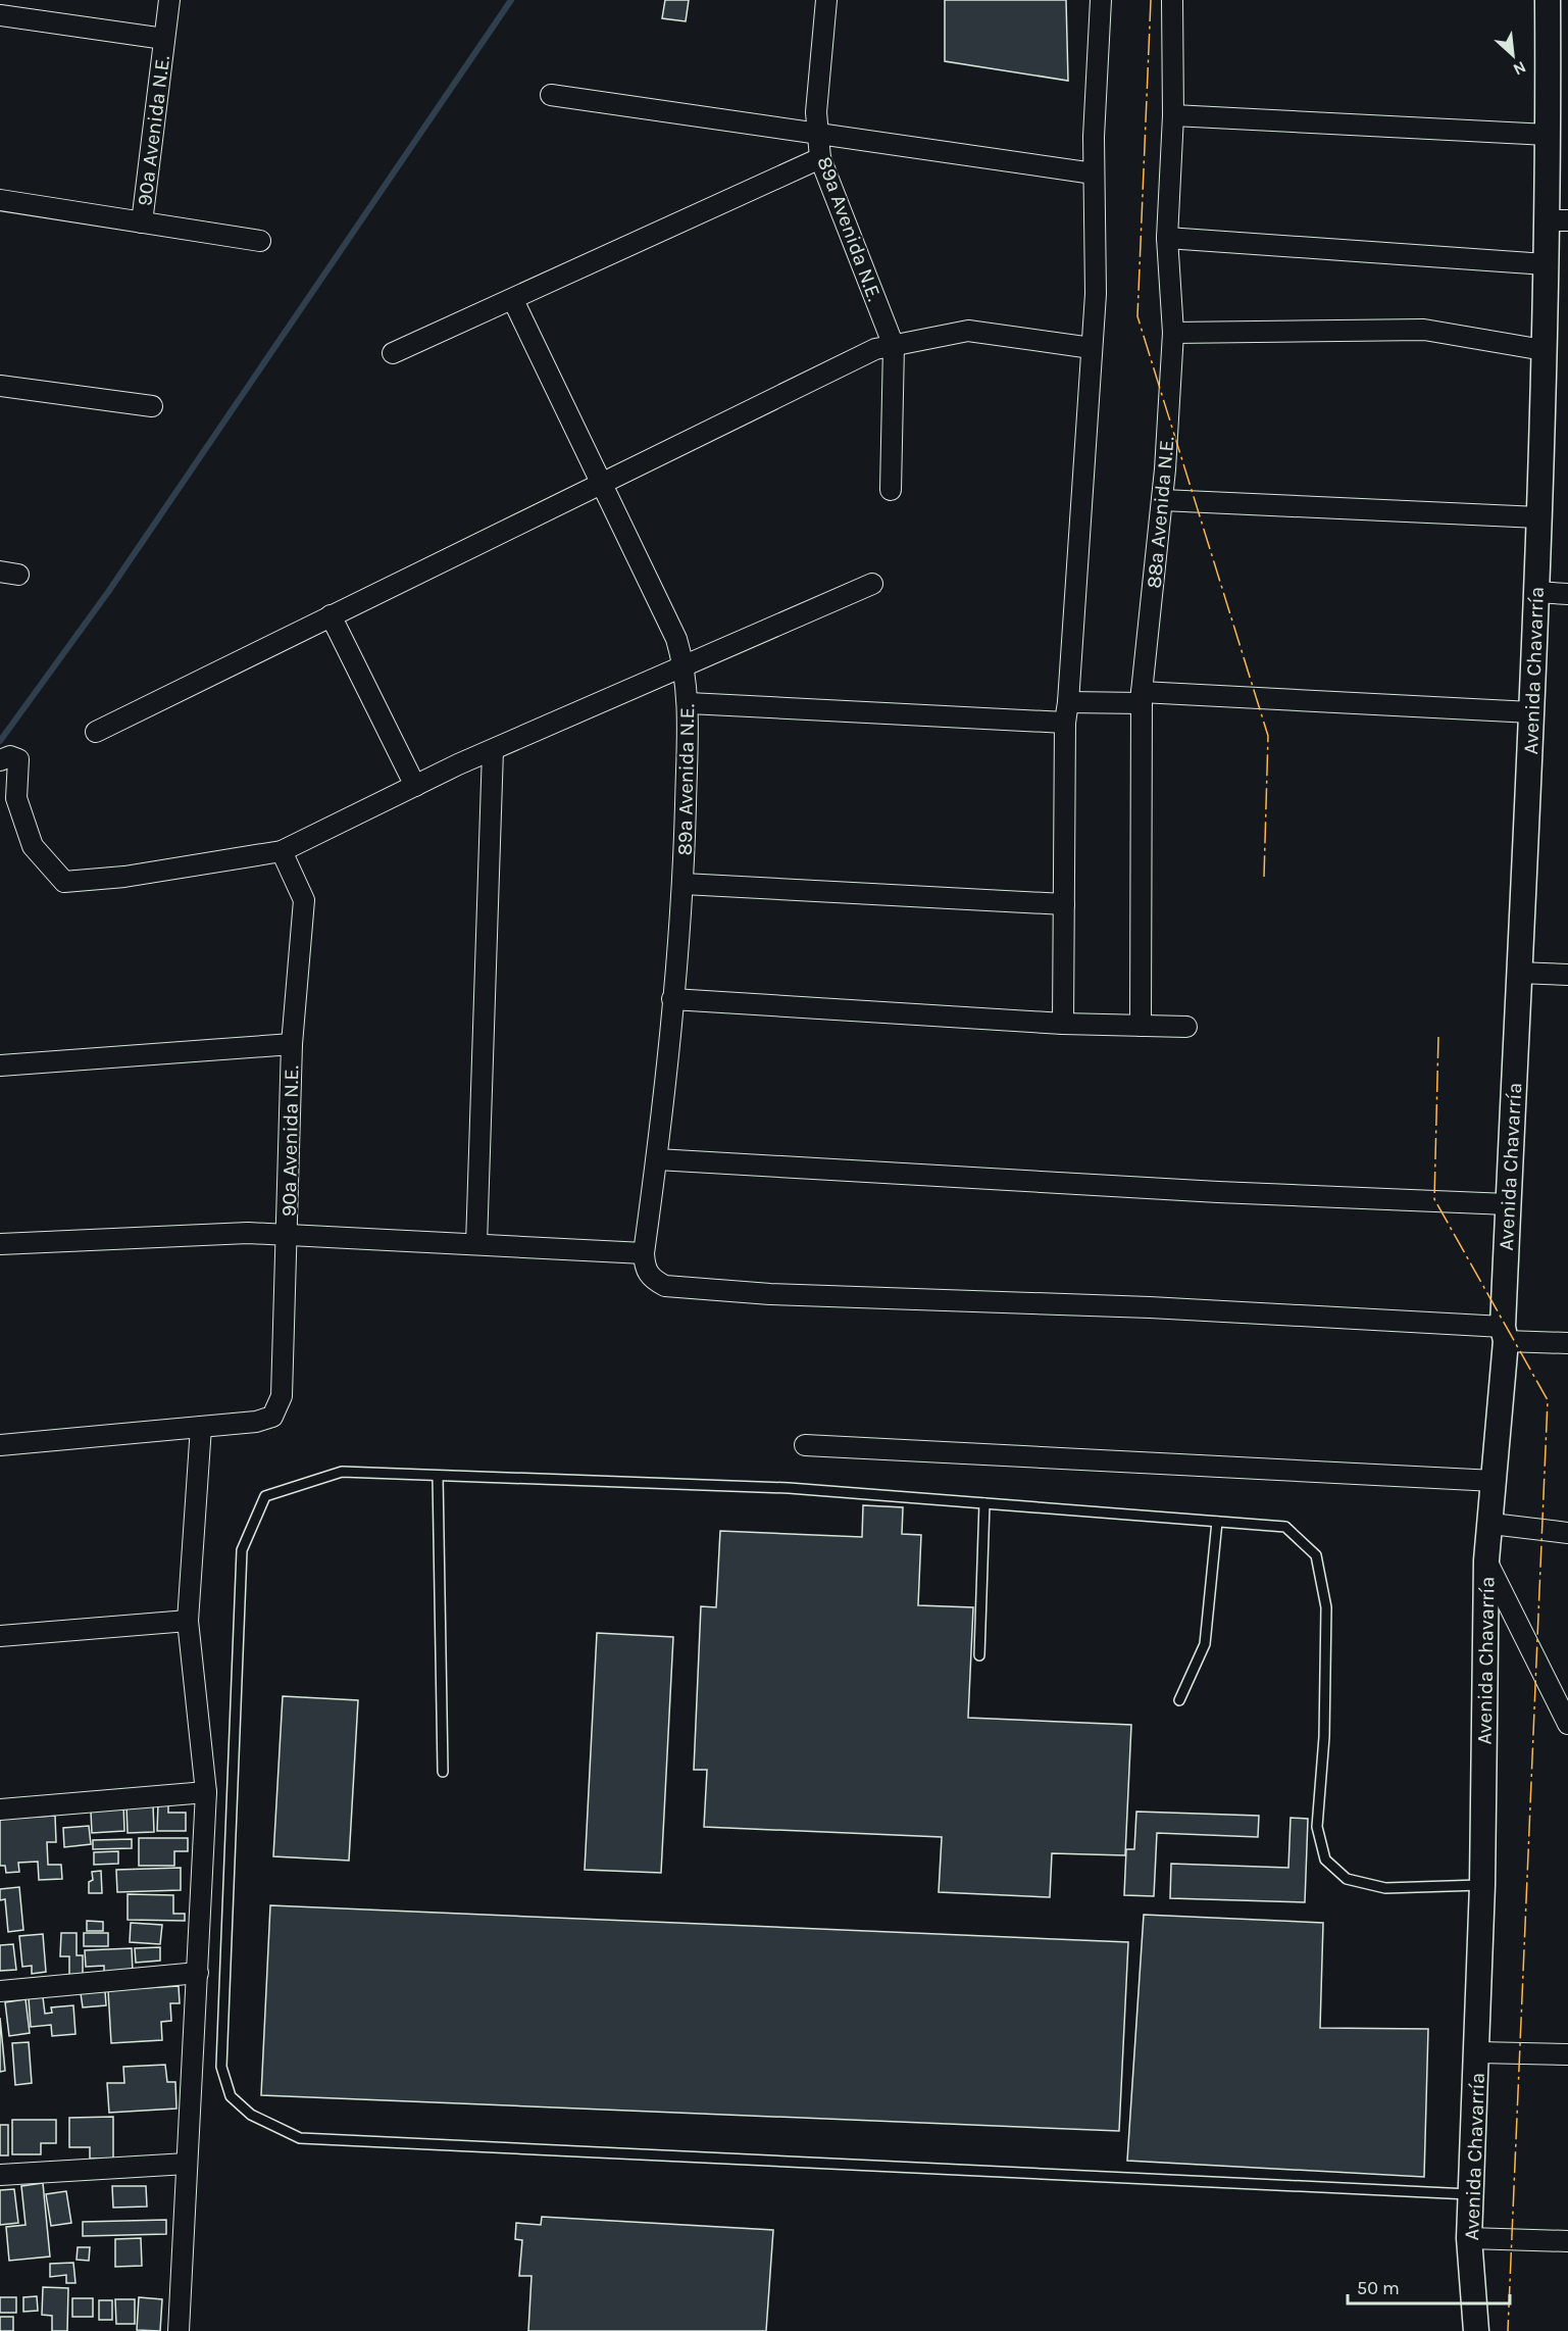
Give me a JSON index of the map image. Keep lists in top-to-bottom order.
{
  "streets": {
    "street": [
      "90a Avenida N.E.",
      "89a Avenida N.E.",
      "88a Avenida N.E.",
      "Avenida Chavarría"
    ]
  },
  "crossings": [
    ["89a Avenida N.E.", "Avenida Chavarría"]
  ],
  "scale_bar": "50 m",
  "north": "bottom right"
}
